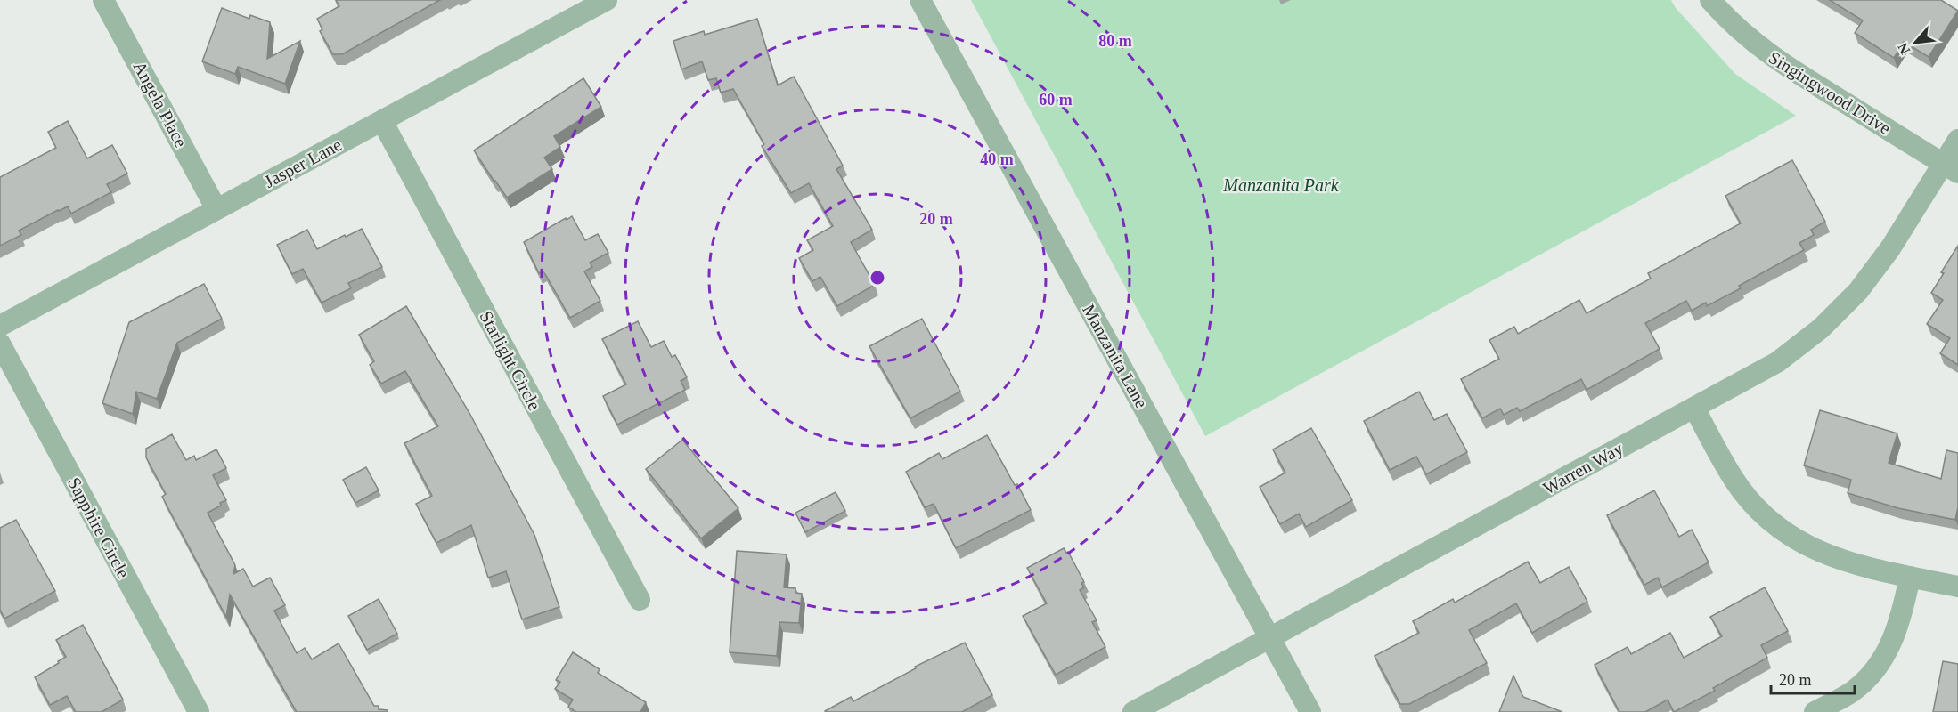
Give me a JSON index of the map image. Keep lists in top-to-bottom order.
{
  "streets": {
    "street": [
      "Singingwood Drive",
      "Angela Place",
      "Jasper Lane",
      "Manzanita Lane",
      "Starlight Circle",
      "Warren Way",
      "Sapphire Circle"
    ]
  },
  "crossings": [
    ["Singingwood Drive", "Warren Way"],
    ["Angela Place", "Jasper Lane"],
    ["Jasper Lane", "Starlight Circle"],
    ["Manzanita Lane", "Warren Way"]
  ],
  "parks": ["Manzanita Park"],
  "scale_bar": "20 m",
  "north": "bottom left",
  "rings": [
    "80 m",
    "60 m",
    "40 m",
    "20 m"
  ]
}
